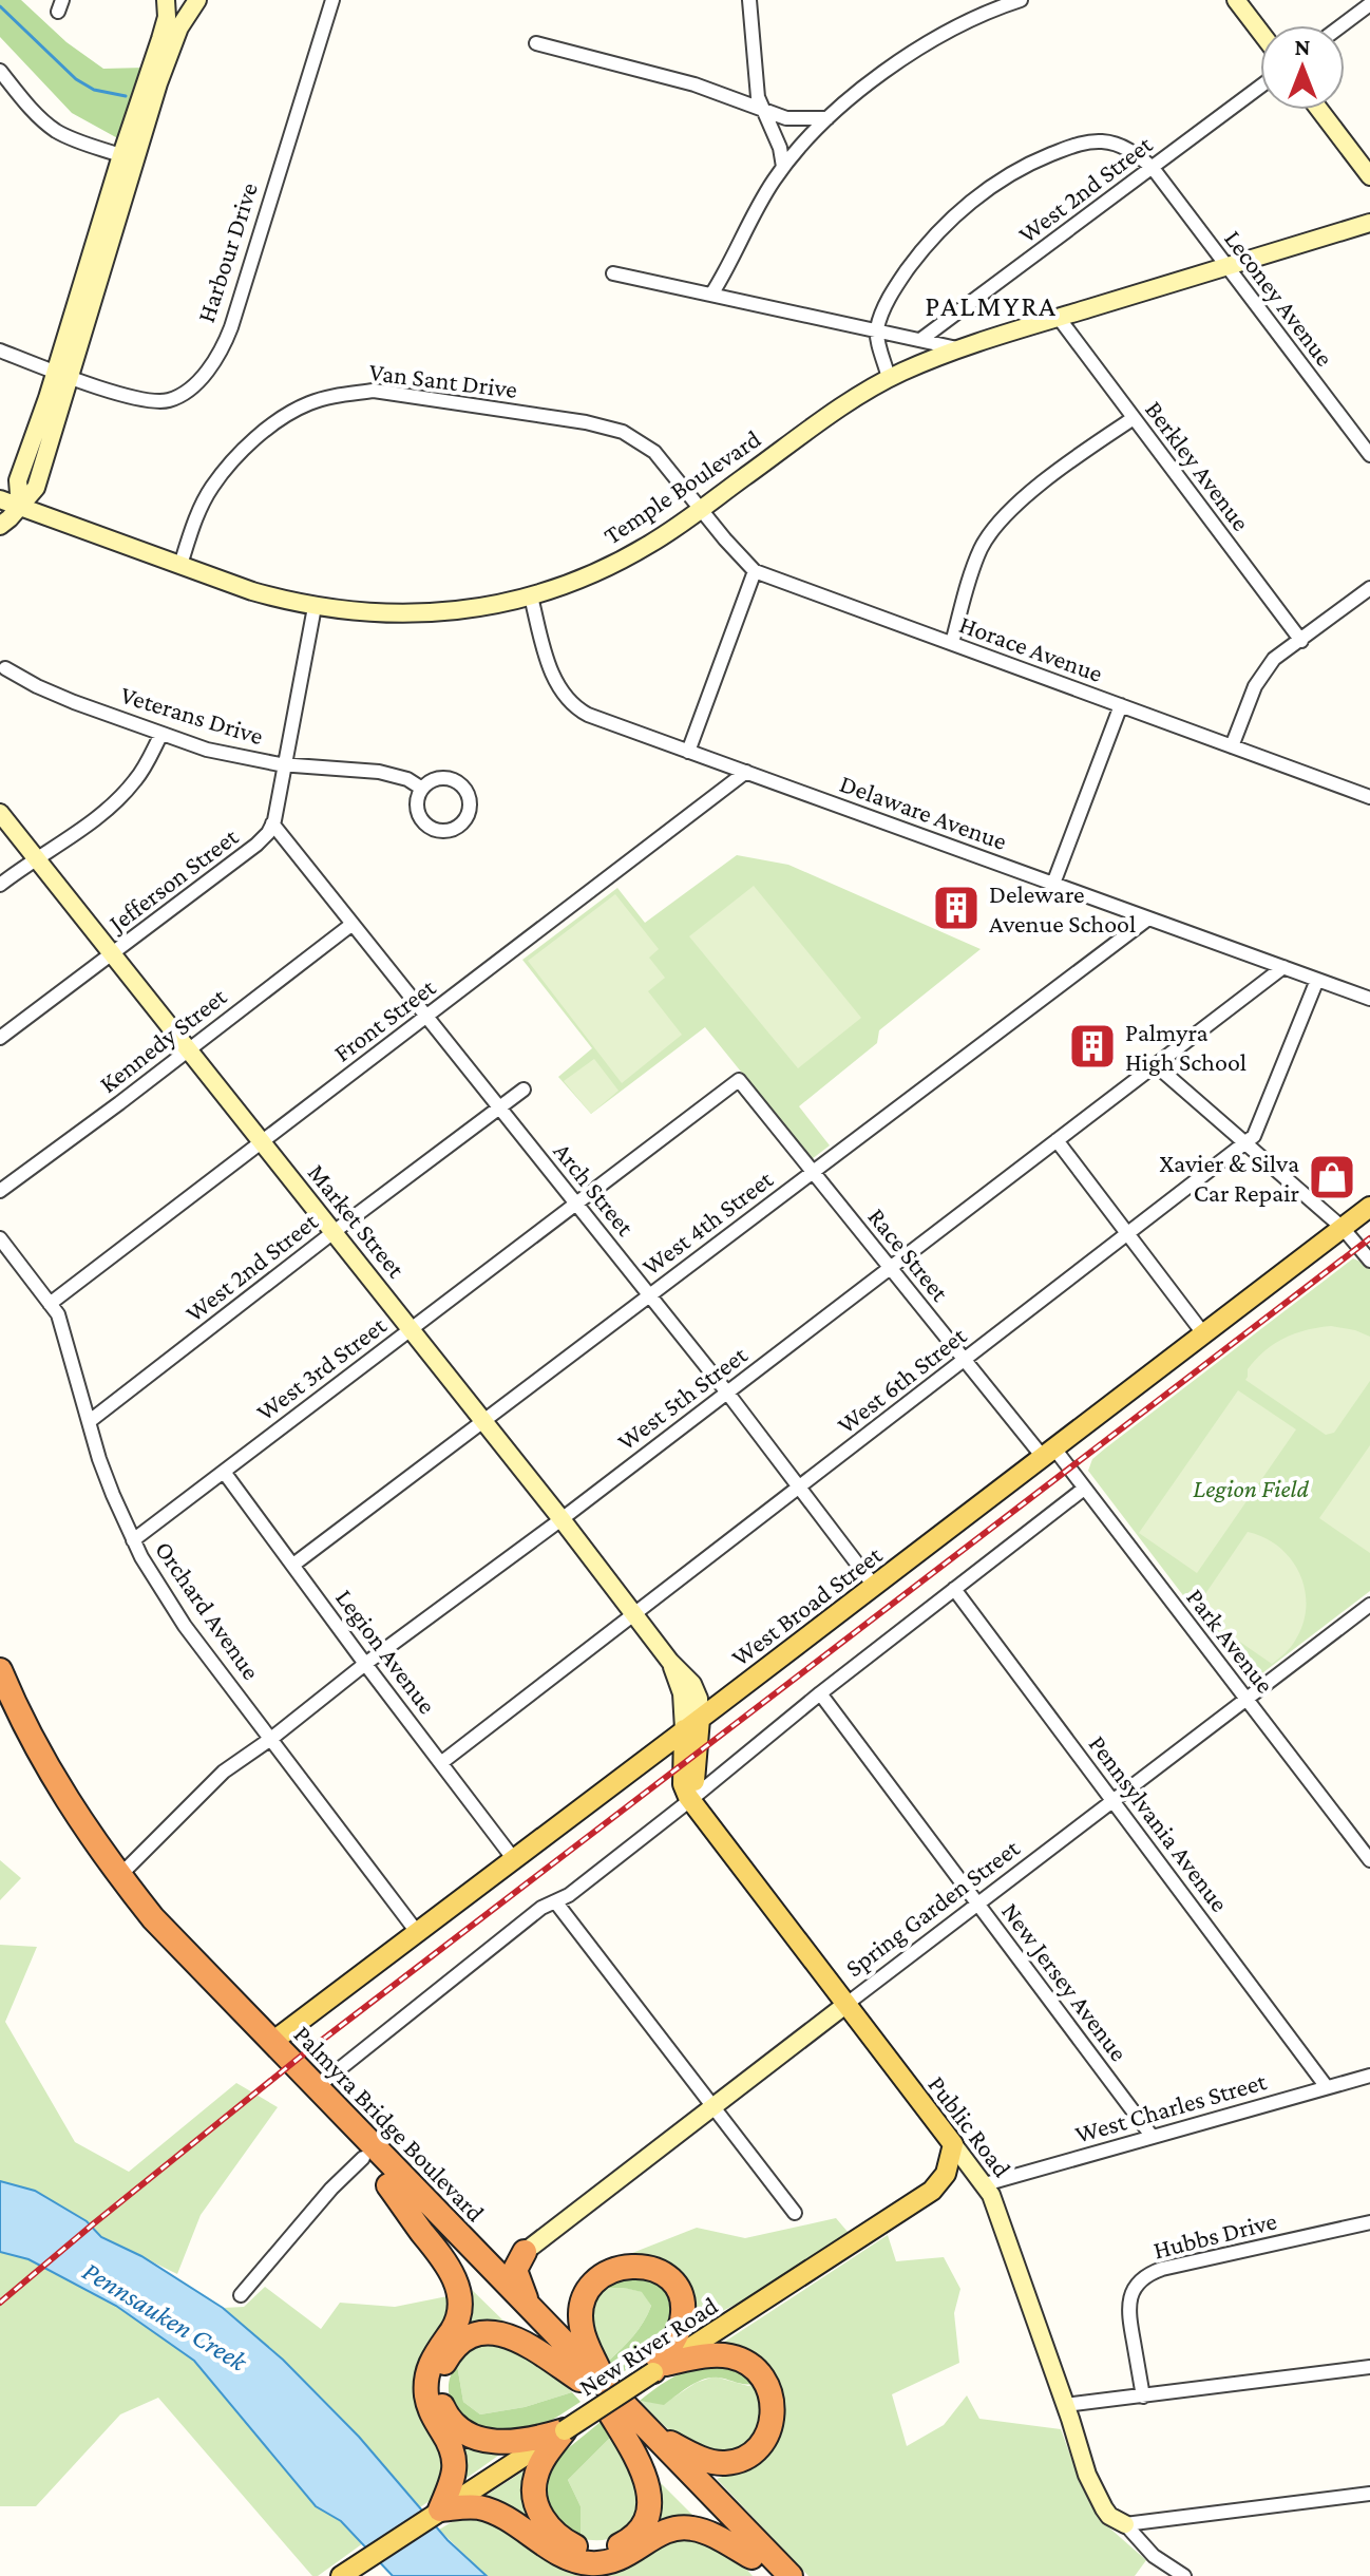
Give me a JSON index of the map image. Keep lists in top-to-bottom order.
{
  "streets": {
    "highway": ["Palmyra Bridge Boulevard"],
    "main road": ["West Broad Street", "Public Road", "New River Road"],
    "street": [
      "West 2nd Street",
      "Harbour Drive",
      "Leconey Avenue",
      "Van Sant Drive",
      "Berkley Avenue",
      "Temple Boulevard",
      "Horace Avenue",
      "Veterans Drive",
      "Delaware Avenue",
      "Jefferson Street",
      "Front Street",
      "Kennedy Street",
      "Arch Street",
      "Market Street",
      "West 4th Street",
      "Race Street",
      "West 3rd Street",
      "West 6th Street",
      "West 5th Street",
      "Orchard Avenue",
      "Park Avenue",
      "Legion Avenue",
      "Pennsylvania Avenue",
      "Spring Garden Street",
      "New Jersey Avenue",
      "West Charles Street",
      "Hubbs Drive"
    ]
  },
  "crossings": [
    ["West 2nd Street", "Leconey Avenue"],
    ["West 2nd Street", "Arch Street"],
    ["West 2nd Street", "Market Street"],
    ["West 2nd Street", "Orchard Avenue"],
    ["Leconey Avenue", "Temple Boulevard"],
    ["Van Sant Drive", "Temple Boulevard"],
    ["Van Sant Drive", "Horace Avenue"],
    ["Berkley Avenue", "Temple Boulevard"],
    ["Temple Boulevard", "Horace Avenue"],
    ["Temple Boulevard", "Delaware Avenue"],
    ["Temple Boulevard", "Jefferson Street"],
    ["Veterans Drive", "Jefferson Street"],
    ["Delaware Avenue", "Front Street"],
    ["Delaware Avenue", "West 4th Street"],
    ["Delaware Avenue", "West 6th Street"],
    ["Delaware Avenue", "West 5th Street"],
    ["Jefferson Street", "Arch Street"],
    ["Jefferson Street", "Market Street"],
    ["Front Street", "Arch Street"],
    ["Front Street", "Market Street"],
    ["Front Street", "Orchard Avenue"],
    ["Kennedy Street", "Arch Street"],
    ["Kennedy Street", "Market Street"],
    ["Arch Street", "West 4th Street"],
    ["Arch Street", "West 3rd Street"],
    ["Arch Street", "West 6th Street"],
    ["Arch Street", "West 5th Street"],
    ["Arch Street", "West Broad Street"],
    ["Market Street", "West 4th Street"],
    ["Market Street", "West 3rd Street"],
    ["Market Street", "West 6th Street"],
    ["Market Street", "West 5th Street"],
    ["Market Street", "West Broad Street"],
    ["Market Street", "Public Road"],
    ["West 4th Street", "Race Street"],
    ["West 4th Street", "Legion Avenue"],
    ["Race Street", "West 3rd Street"],
    ["Race Street", "West 6th Street"],
    ["Race Street", "West 5th Street"],
    ["Race Street", "West Broad Street"],
    ["Race Street", "Park Avenue"],
    ["West 3rd Street", "Orchard Avenue"],
    ["West 3rd Street", "Legion Avenue"],
    ["West 6th Street", "Legion Avenue"],
    ["West 5th Street", "Orchard Avenue"],
    ["West 5th Street", "Legion Avenue"],
    ["West 5th Street", "Palmyra Bridge Boulevard"],
    ["West Broad Street", "Orchard Avenue"],
    ["West Broad Street", "Park Avenue"],
    ["West Broad Street", "Legion Avenue"],
    ["West Broad Street", "Palmyra Bridge Boulevard"],
    ["West Broad Street", "Public Road"],
    ["Park Avenue", "Spring Garden Street"],
    ["Pennsylvania Avenue", "Spring Garden Street"],
    ["Pennsylvania Avenue", "West Charles Street"],
    ["Spring Garden Street", "New Jersey Avenue"],
    ["Spring Garden Street", "Public Road"],
    ["New Jersey Avenue", "West Charles Street"],
    ["West Charles Street", "Public Road"],
    ["Public Road", "New River Road"]
  ],
  "districts": ["PALMYRA"],
  "water": ["Pennsauken Creek"],
  "parks": ["Legion Field"],
  "places": {
    "building": ["Deleware Avenue School", "Palmyra High School"],
    "shop": ["Xavier & Silva Car Repair"]
  },
  "north": "top"
}
